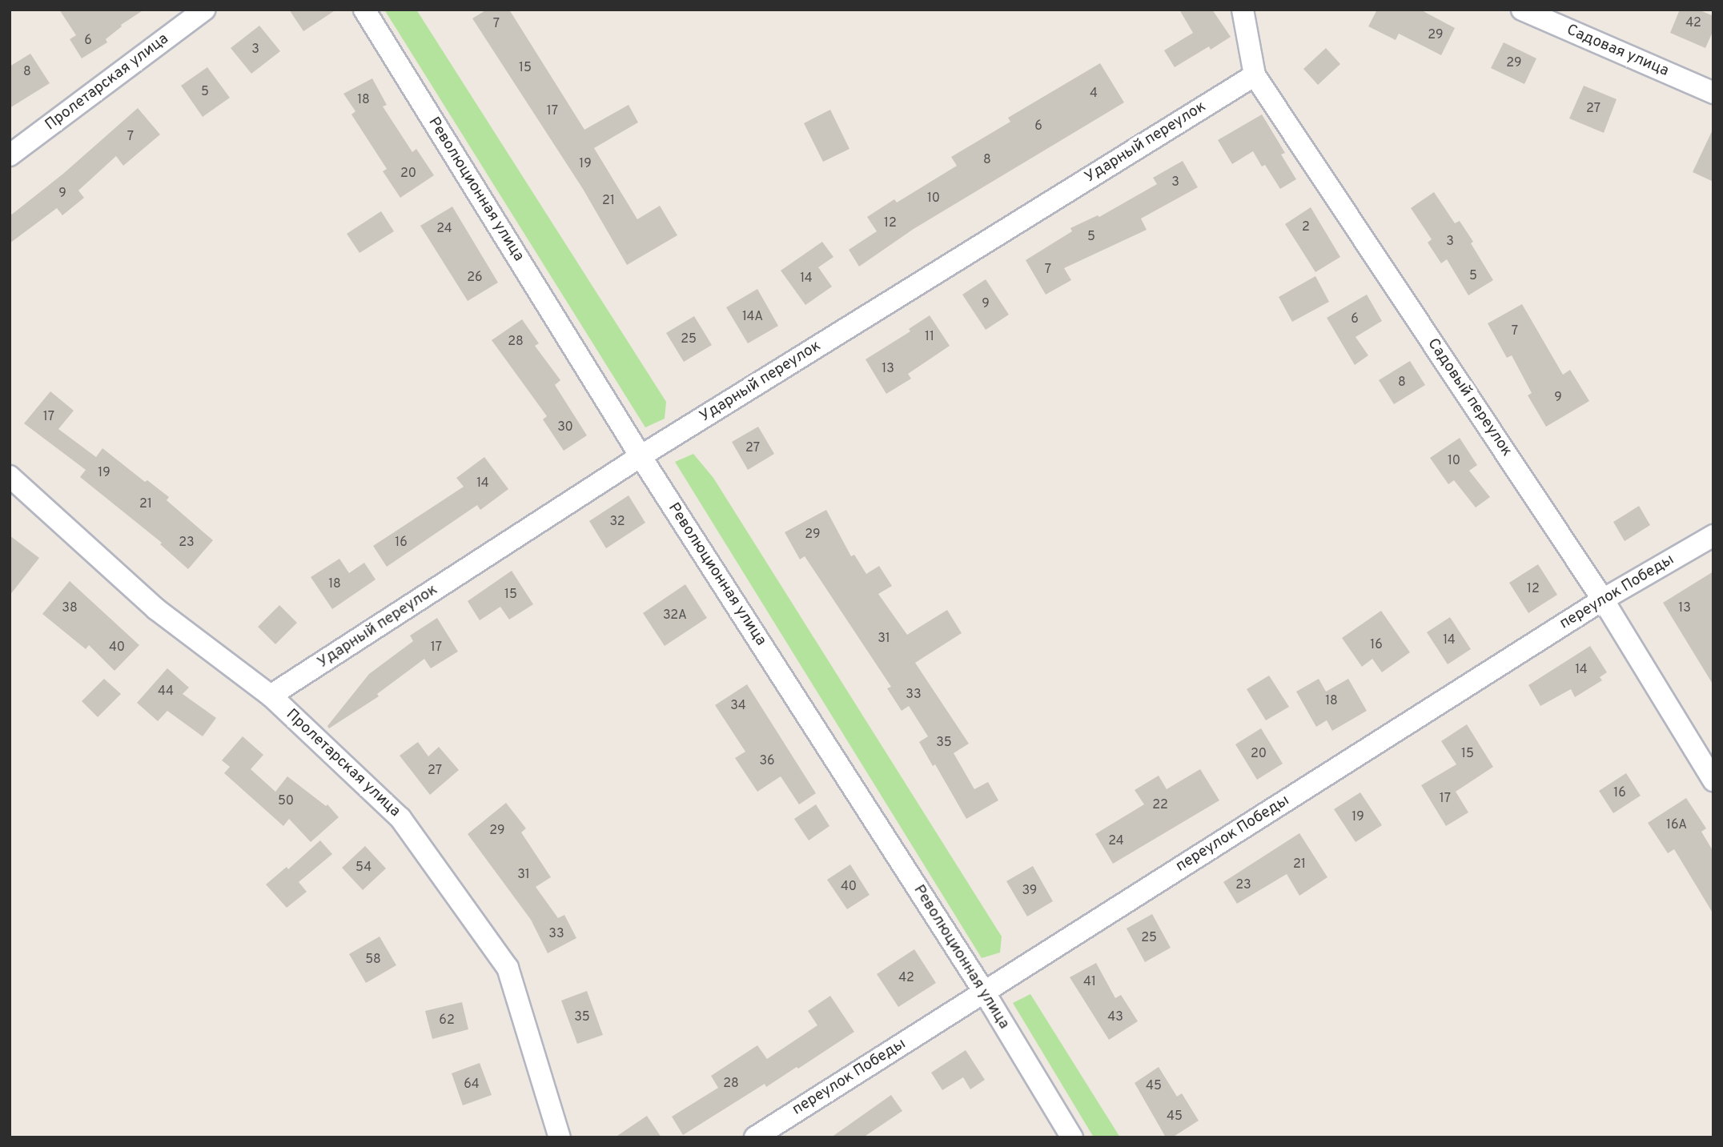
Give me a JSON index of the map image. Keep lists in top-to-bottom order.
{
  "streets": {
    "street": [
      "Садовая улица",
      "Пролетарская улица",
      "Ударный переулок",
      "Революционная улица",
      "Садовый переулок",
      "переулок Победы"
    ]
  },
  "crossings": [
    ["Пролетарская улица", "Ударный переулок"],
    ["Ударный переулок", "Революционная улица"],
    ["Ударный переулок", "Садовый переулок"],
    ["Революционная улица", "переулок Победы"],
    ["Садовый переулок", "переулок Победы"]
  ],
  "house_numbers": [
    "42",
    "7",
    "29",
    "6",
    "3",
    "29",
    "15",
    "8",
    "5",
    "4",
    "18",
    "27",
    "17",
    "6",
    "7",
    "8",
    "19",
    "20",
    "3",
    "9",
    "10",
    "21",
    "12",
    "2",
    "24",
    "5",
    "3",
    "7",
    "5",
    "26",
    "14",
    "9",
    "14А",
    "6",
    "7",
    "11",
    "25",
    "28",
    "13",
    "8",
    "9",
    "17",
    "30",
    "27",
    "10",
    "19",
    "14",
    "21",
    "32",
    "29",
    "23",
    "16",
    "18",
    "12",
    "15",
    "38",
    "13",
    "32А",
    "31",
    "14",
    "16",
    "40",
    "17",
    "14",
    "44",
    "33",
    "18",
    "34",
    "35",
    "20",
    "15",
    "36",
    "27",
    "16",
    "17",
    "50",
    "22",
    "19",
    "16А",
    "29",
    "24",
    "21",
    "54",
    "31",
    "23",
    "40",
    "39",
    "33",
    "25",
    "58",
    "42",
    "41",
    "35",
    "43",
    "62",
    "28",
    "64",
    "45",
    "45"
  ]
}
